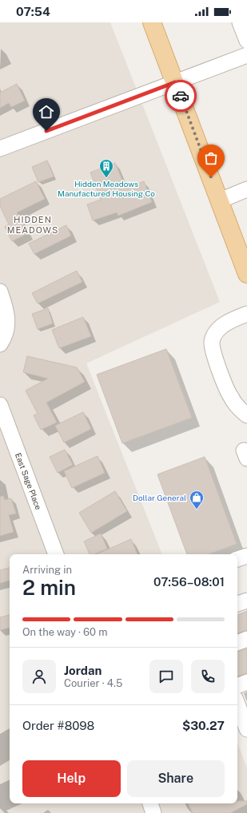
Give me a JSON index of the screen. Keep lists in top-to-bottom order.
{
  "streets": {
    "street": ["East Sage Place"]
  },
  "districts": ["HIDDEN MEADOWS"],
  "places": {
    "building": ["Hidden Meadows Manufactured Housing Co"],
    "shop": ["Dollar General"]
  },
  "page": {
    "status": "07:54",
    "heading": ["2 min", "Arriving in", "07:56–08:01"],
    "panel": [
      "Jordan",
      "Courier · 4.5",
      "Order #8098",
      "$30.27"
    ],
    "bar": "On the way · 60 m",
    "buttons": ["Help", "Share"]
  }
}
